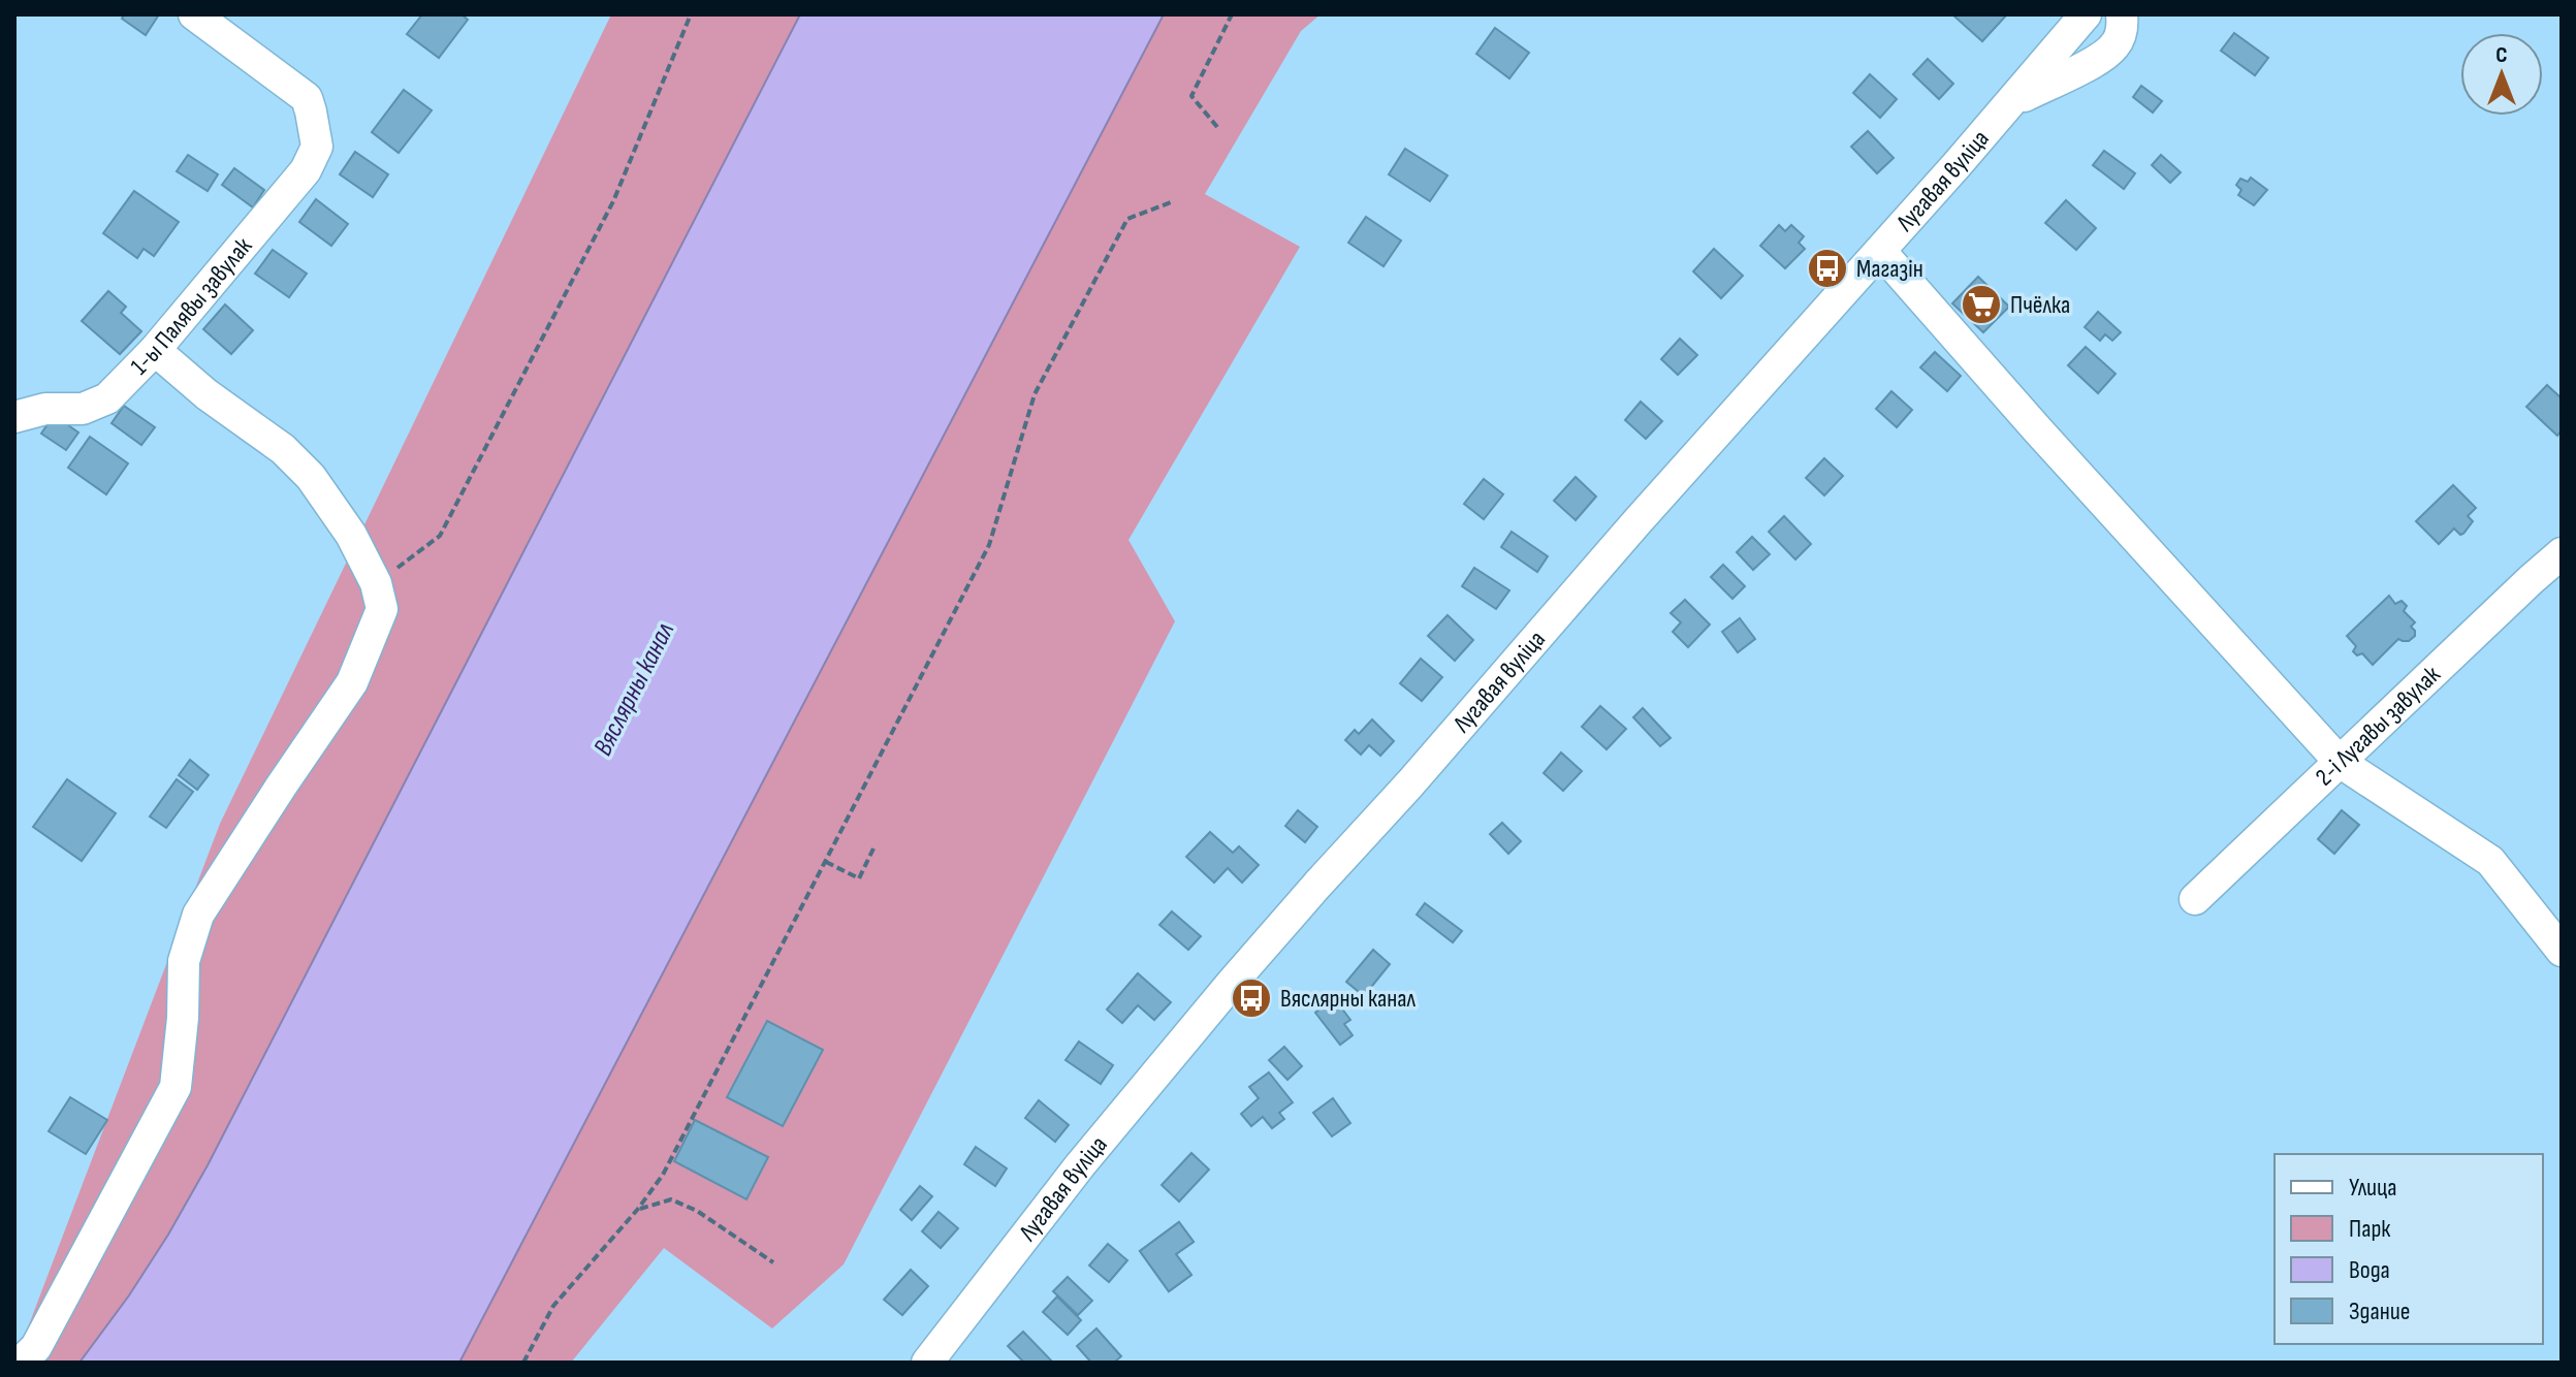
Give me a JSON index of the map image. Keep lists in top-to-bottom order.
{
  "streets": {
    "street": ["Лугавая вуліца", "1-ы Палявы завулак", "2-і Лугавы завулак"]
  },
  "water": ["Вяслярны канал"],
  "places": {
    "bus stop": ["Магазін", "Вяслярны канал"],
    "supermarket": ["Пчёлка"]
  },
  "legend": [
    "Улица",
    "Парк",
    "Вода",
    "Здание"
  ],
  "north": "top"
}
